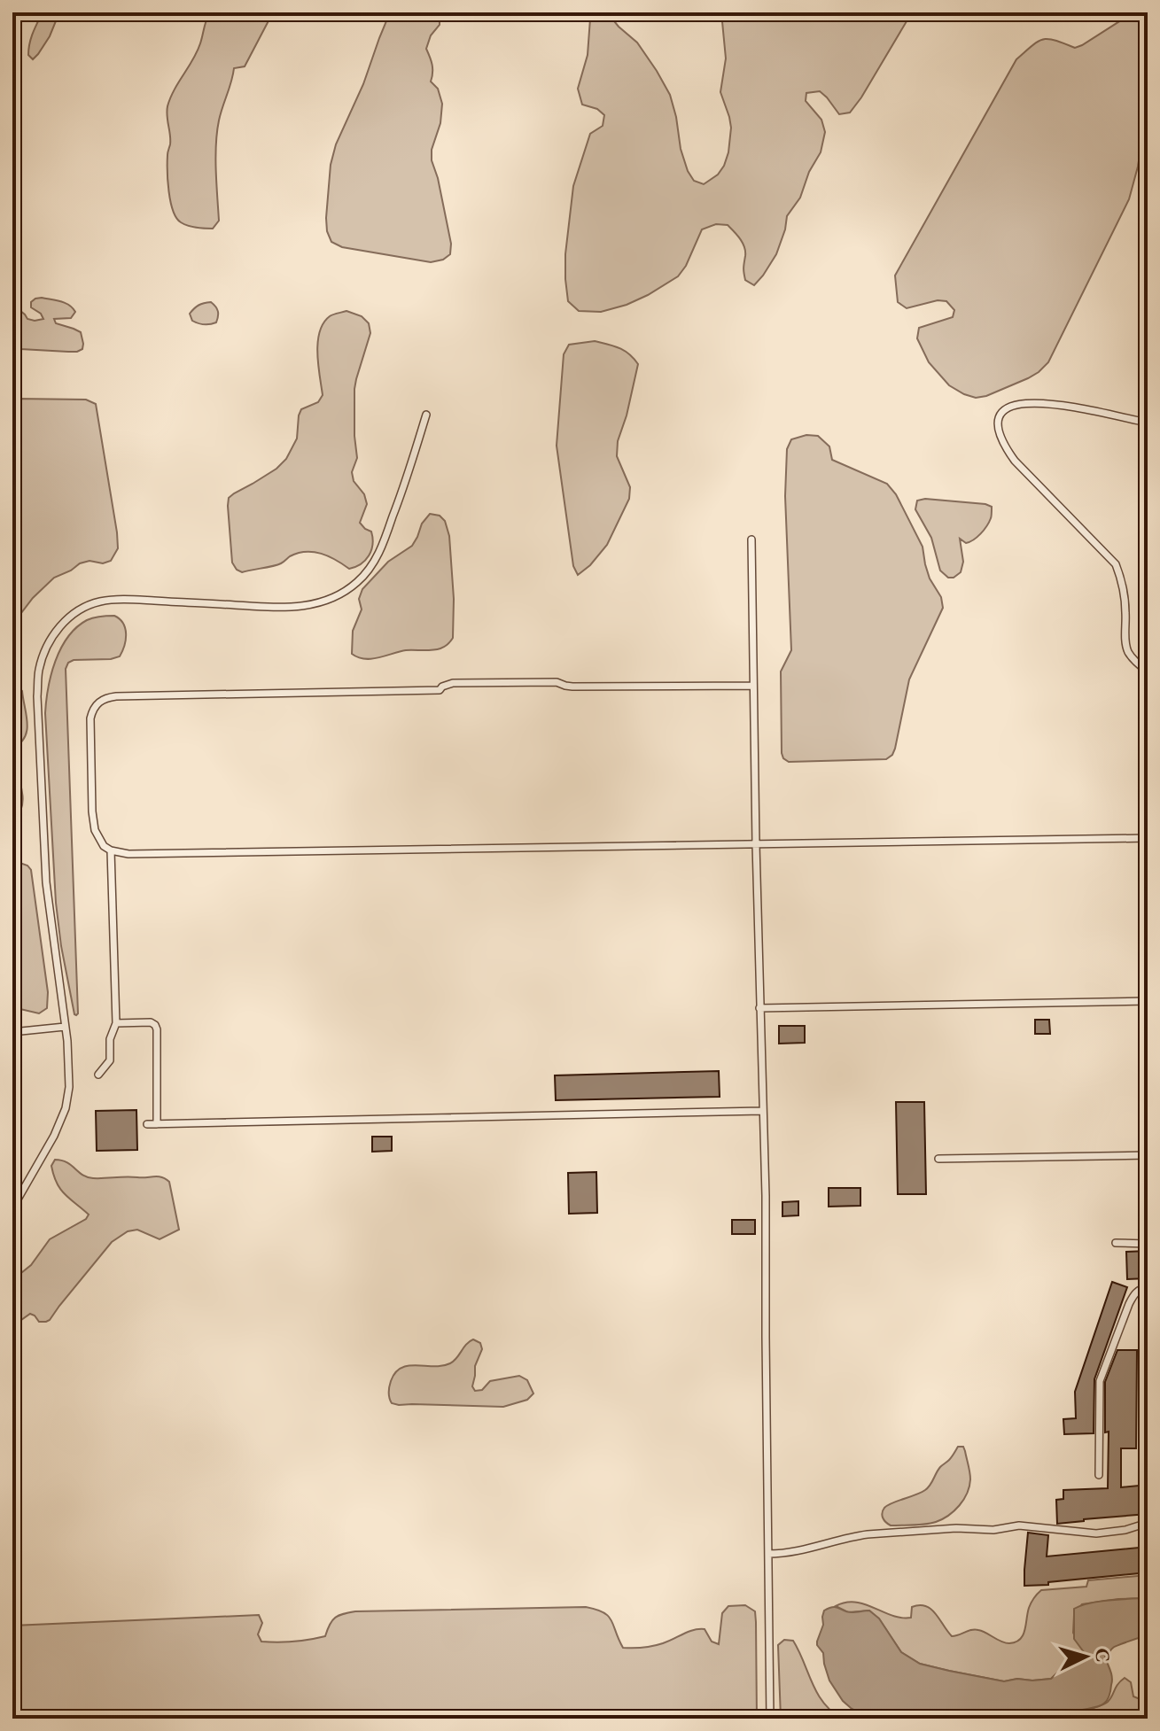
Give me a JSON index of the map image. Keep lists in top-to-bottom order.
{
  "north": "right"
}
